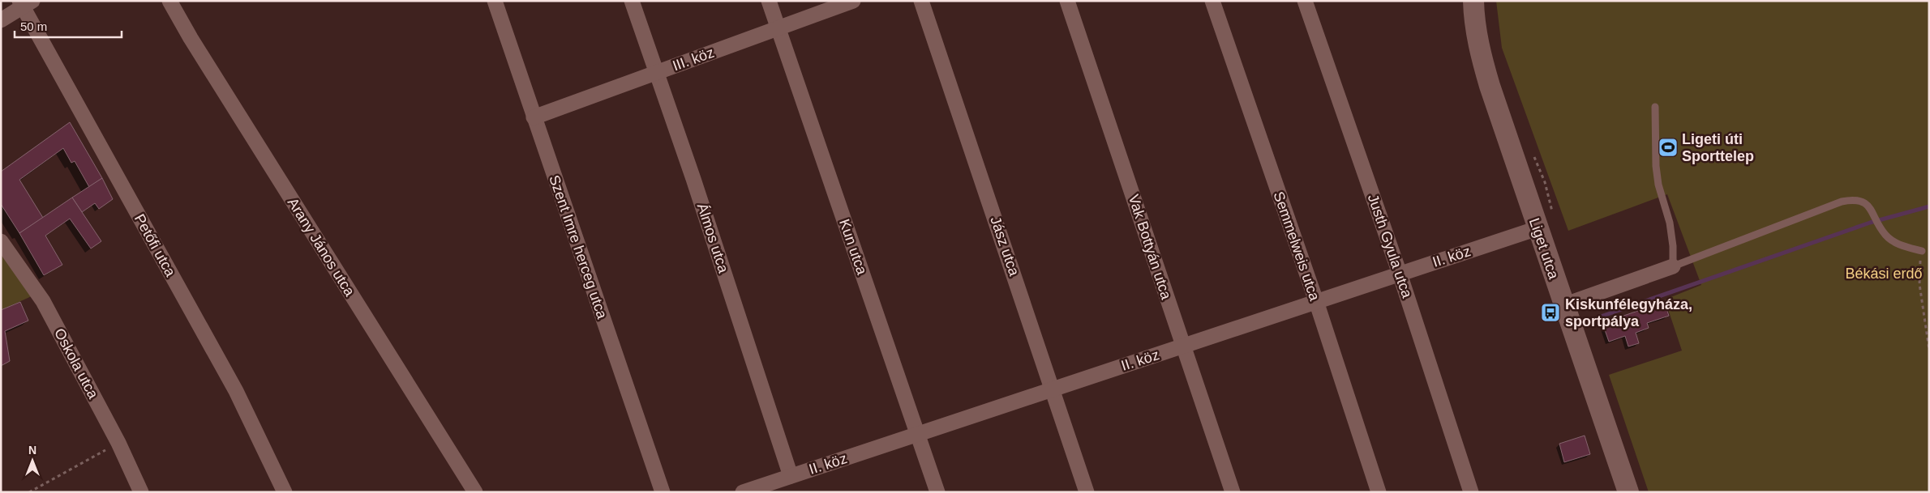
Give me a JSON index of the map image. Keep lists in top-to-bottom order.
{
  "streets": {
    "main road": ["Liget utca"],
    "street": [
      "III. köz",
      "Álmos utca",
      "Petőfi utca",
      "Jász utca",
      "Semmelweis utca",
      "Justh Gyula utca",
      "Arany János utca",
      "Szent Imre herceg utca",
      "Kun utca",
      "Vak Bottyán utca",
      "II. köz",
      "Oskola utca"
    ]
  },
  "crossings": [
    ["III. köz", "Álmos utca"],
    ["III. köz", "Szent Imre herceg utca"],
    ["III. köz", "Kun utca"],
    ["Álmos utca", "II. köz"],
    ["Jász utca", "II. köz"],
    ["Semmelweis utca", "II. köz"],
    ["Justh Gyula utca", "II. köz"],
    ["Kun utca", "II. köz"],
    ["Vak Bottyán utca", "II. köz"],
    ["Liget utca", "II. köz"]
  ],
  "parks": ["Békási erdő"],
  "places": {
    "sports": ["Ligeti úti Sporttelep"],
    "bus stop": ["Kiskunfélegyháza, sportpálya"]
  },
  "scale_bar": "50 m",
  "north": "top"
}
